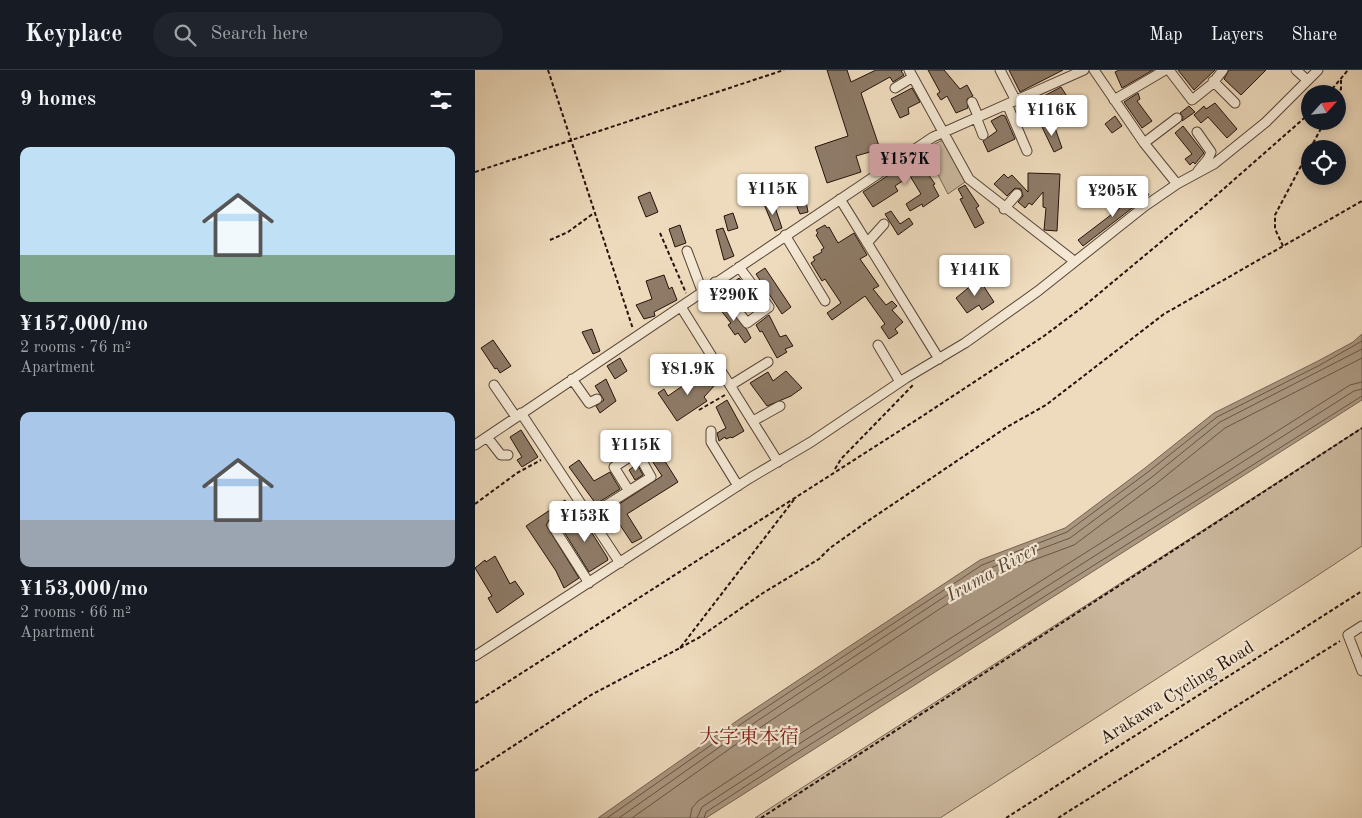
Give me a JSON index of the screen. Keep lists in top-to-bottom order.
{
  "streets": {
    "path": ["Arakawa Cycling Road"]
  },
  "districts": ["大字東本宿"],
  "water": ["Iruma River"],
  "north": "top right",
  "page": {
    "header": "Keyplace",
    "search": "Search here",
    "nav": ["Map", "Layers", "Share"],
    "heading": "9 homes",
    "price": [
      "¥116K",
      "¥157K",
      "¥115K",
      "¥205K",
      "¥141K",
      "¥290K",
      "¥81.9K",
      "¥115K",
      "¥153K"
    ],
    "list": [
      {
        "name": "¥157,000/mo",
        "note": "2 rooms · 76 m² · Apartment"
      },
      {
        "name": "¥153,000/mo",
        "note": "2 rooms · 66 m² · Apartment"
      }
    ]
  }
}
